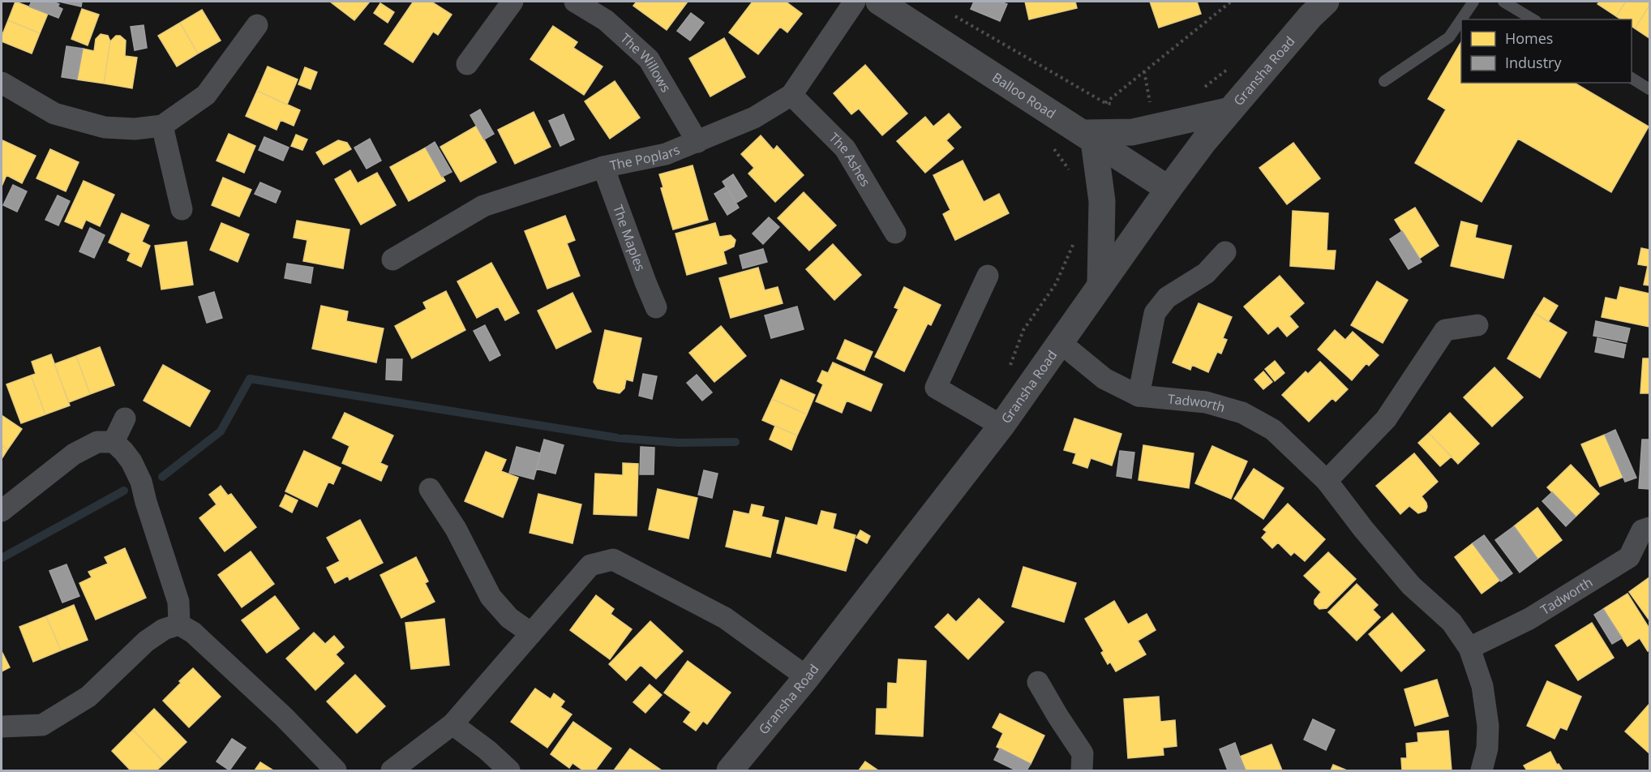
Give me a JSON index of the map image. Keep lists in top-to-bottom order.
{
  "streets": {
    "street": [
      "The Willows",
      "Gransha Road",
      "Balloo Road",
      "The Poplars",
      "The Ashes",
      "The Maples",
      "Tadworth"
    ]
  },
  "crossings": [
    ["The Willows", "The Poplars"],
    ["Gransha Road", "Balloo Road"],
    ["Gransha Road", "Tadworth"],
    ["The Poplars", "The Ashes"],
    ["The Poplars", "The Maples"]
  ],
  "legend": ["Homes", "Industry"]
}
